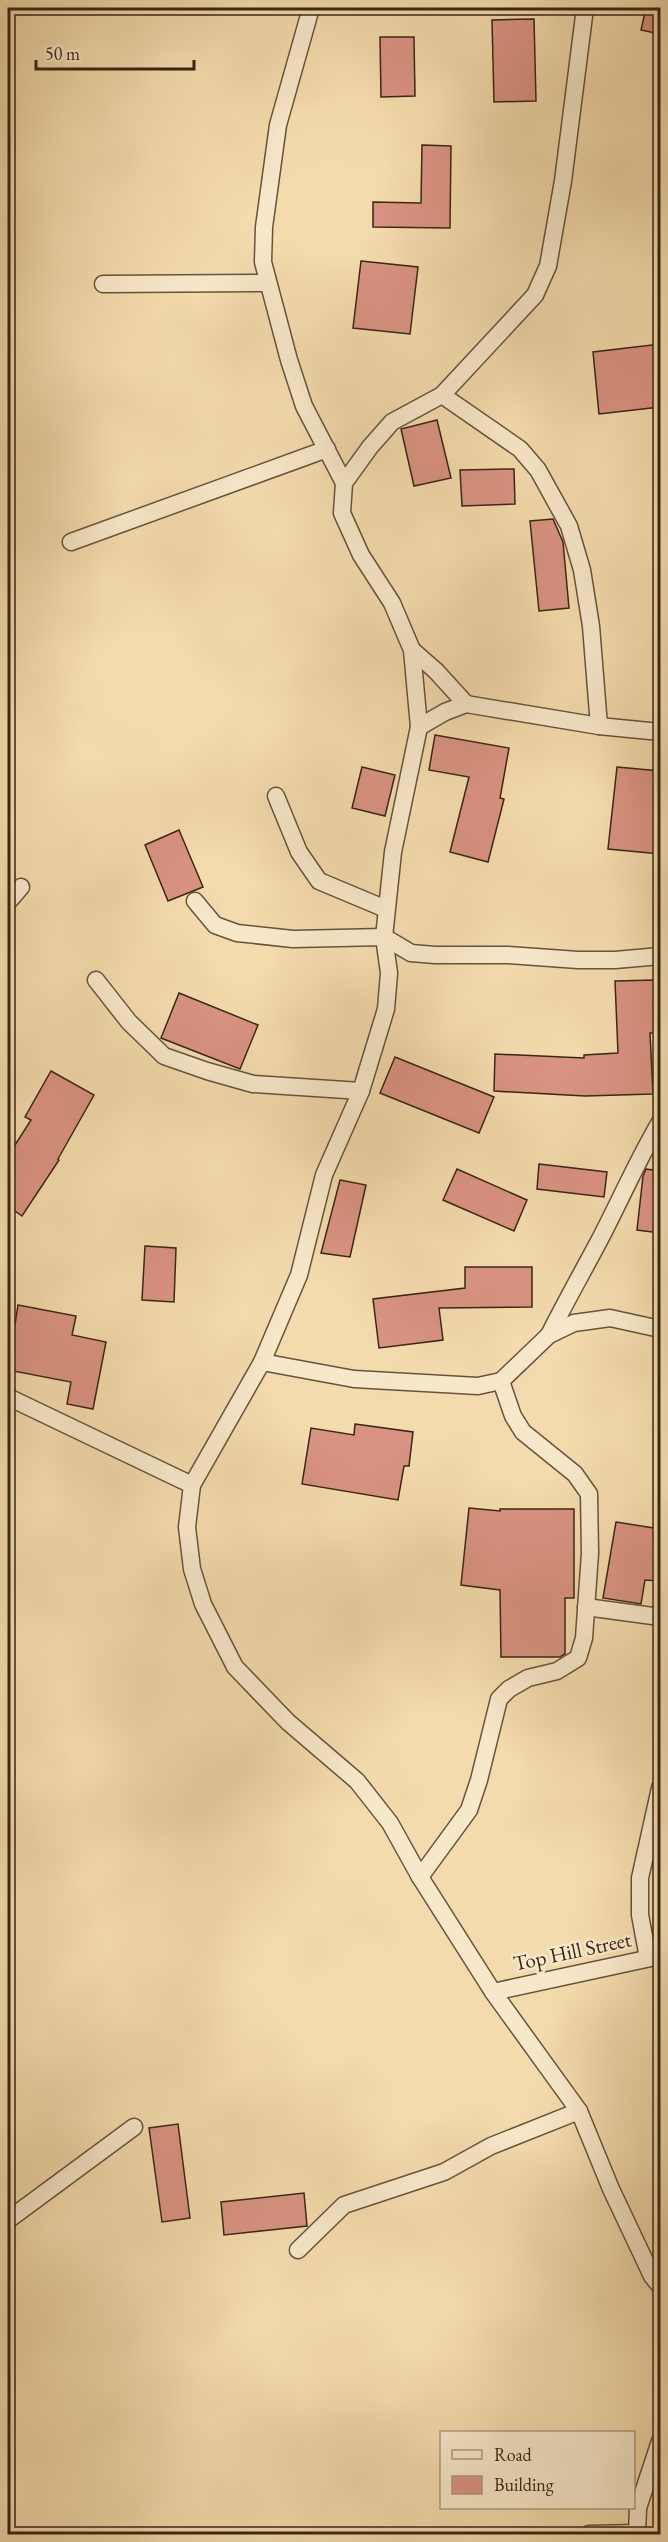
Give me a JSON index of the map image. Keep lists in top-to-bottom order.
{
  "streets": {
    "street": ["Top Hill Street"]
  },
  "legend": ["Road", "Building"],
  "scale_bar": "50 m"
}
